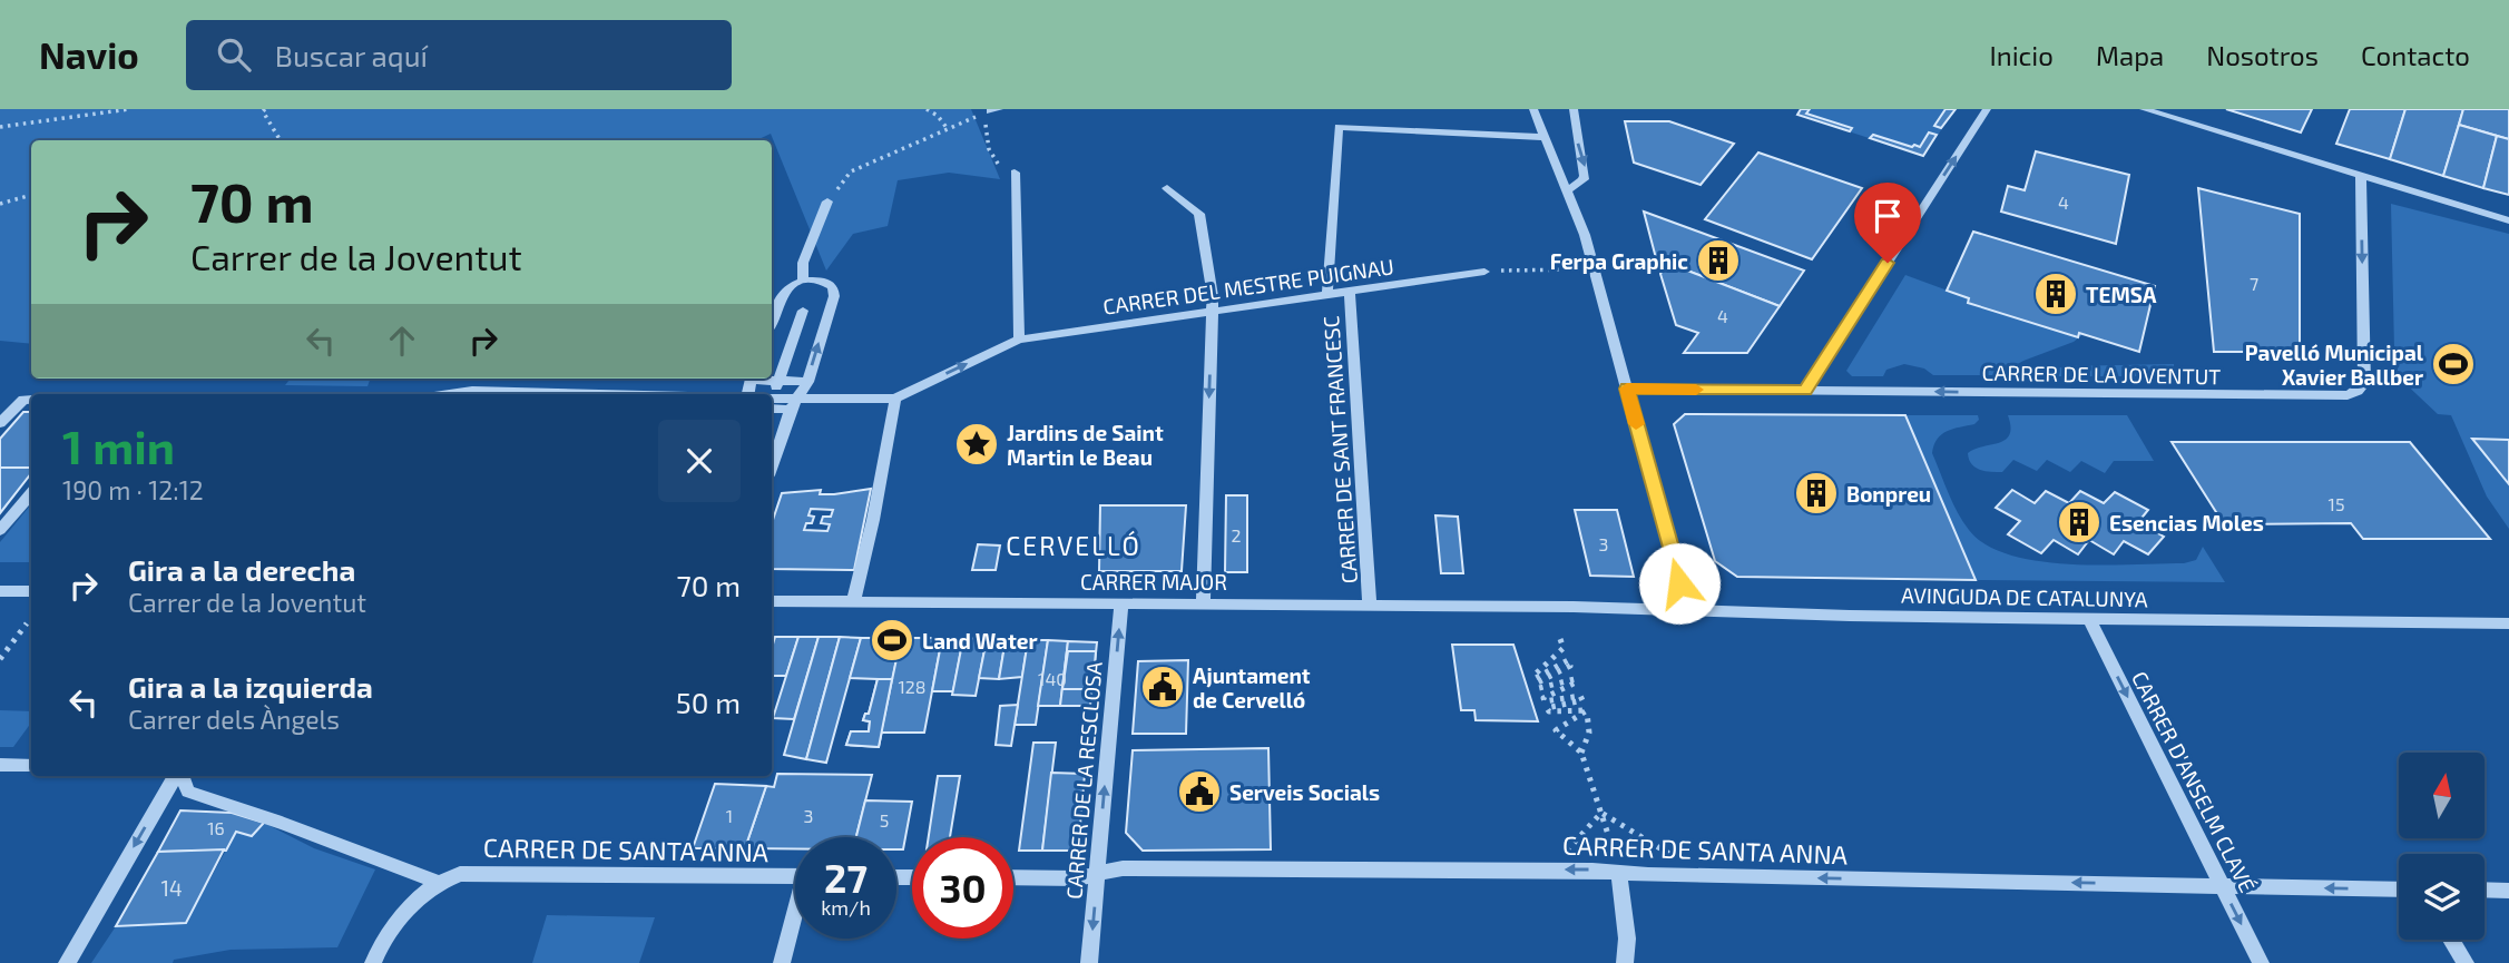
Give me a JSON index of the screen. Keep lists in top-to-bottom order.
{
  "streets": {
    "street": [
      "CARRER DEL MESTRE PUIGNAU",
      "CARRER DE LA JOVENTUT",
      "CARRER DE SANT FRANCESC",
      "CARRER MAJOR",
      "AVINGUDA DE CATALUNYA",
      "CARRER DE LA RESCLOSA",
      "CARRER D'ANSELM CLAVÉ",
      "CARRER DE SANTA ANNA"
    ]
  },
  "crossings": [
    ["CARRER DEL MESTRE PUIGNAU", "CARRER DE SANT FRANCESC"],
    ["CARRER DE SANT FRANCESC", "CARRER MAJOR"],
    ["CARRER MAJOR", "AVINGUDA DE CATALUNYA"],
    ["CARRER MAJOR", "CARRER DE LA RESCLOSA"],
    ["AVINGUDA DE CATALUNYA", "CARRER D'ANSELM CLAVÉ"],
    ["CARRER DE LA RESCLOSA", "CARRER DE SANTA ANNA"],
    ["CARRER D'ANSELM CLAVÉ", "CARRER DE SANTA ANNA"]
  ],
  "one_way": ["CARRER D'ANSELM CLAVÉ", "CARRER DE SANTA ANNA"],
  "districts": ["CERVELLÓ"],
  "places": {
    "building": [
      "Ferpa Graphic",
      "TEMSA",
      "Bonpreu",
      "Esencias Moles"
    ],
    "sports": ["Pavelló Municipal Xavier Ballber", "Land Water"],
    "place": ["Jardins de Saint Martin le Beau"],
    "public building": ["Ajuntament de Cervelló", "Serveis Socials"]
  },
  "house_numbers": [
    "4",
    "7",
    "4",
    "15",
    "2",
    "3",
    "140",
    "128",
    "1",
    "3",
    "5",
    "16",
    "14"
  ],
  "north": "top",
  "page": {
    "header": "Navio",
    "search": "Buscar aquí",
    "nav": [
      "Inicio",
      "Mapa",
      "Nosotros",
      "Contacto"
    ],
    "turn": ["70 m", "Carrer de la Joventut"],
    "heading": ["1 min", "190 m · 12:12"],
    "list": [
      {
        "name": "Gira a la derecha",
        "note": "Carrer de la Joventut",
        "value": "70 m"
      },
      {
        "name": "Gira a la izquierda",
        "note": "Carrer dels Àngels",
        "value": "50 m"
      }
    ],
    "speed": "27 km/h",
    "limit": "30"
  }
}
